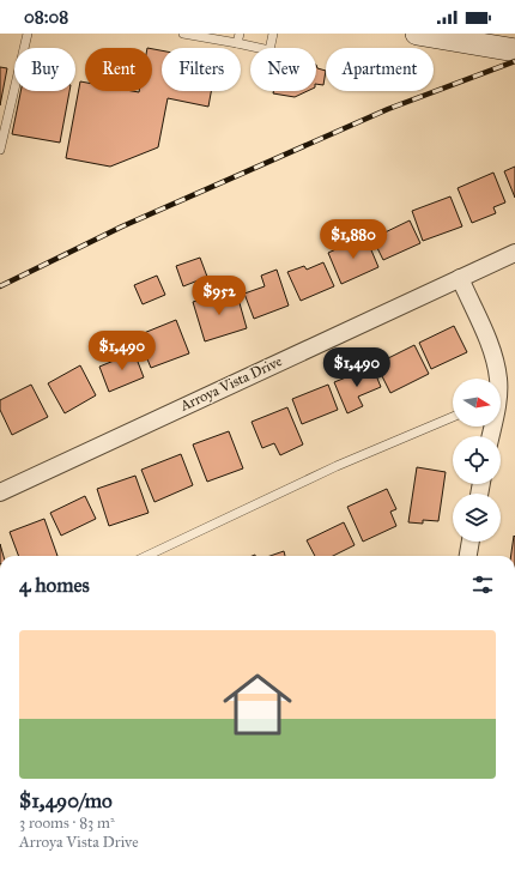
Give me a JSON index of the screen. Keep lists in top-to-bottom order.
{
  "streets": {
    "street": ["Arroya Vista Drive"]
  },
  "north": "right",
  "page": {
    "status": "08:08",
    "chip": [
      "Buy",
      "Rent",
      "Filters",
      "New",
      "Apartment"
    ],
    "price": [
      "$1,880",
      "$952",
      "$1,490",
      "$1,490"
    ],
    "heading": "4 homes",
    "list": [
      {
        "name": "$1,490/mo",
        "note": "3 rooms · 83 m² · Arroya Vista Drive"
      }
    ]
  }
}
